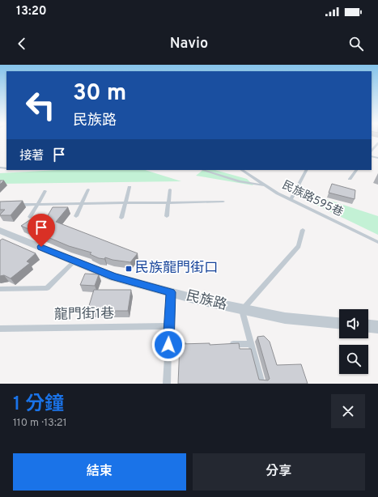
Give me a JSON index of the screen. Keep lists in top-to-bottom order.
{
  "streets": {
    "street": ["民族路"],
    "lane": ["民族路595巷", "龍門街1巷"]
  },
  "places": {
    "transit": ["民族龍門街口"]
  },
  "page": {
    "status": "13:20",
    "header": "Navio",
    "turn": ["30 m", "民族路"],
    "then": "接著",
    "heading": ["1 分鐘", "110 m · 13:21"],
    "buttons": ["結束", "分享"]
  }
}
